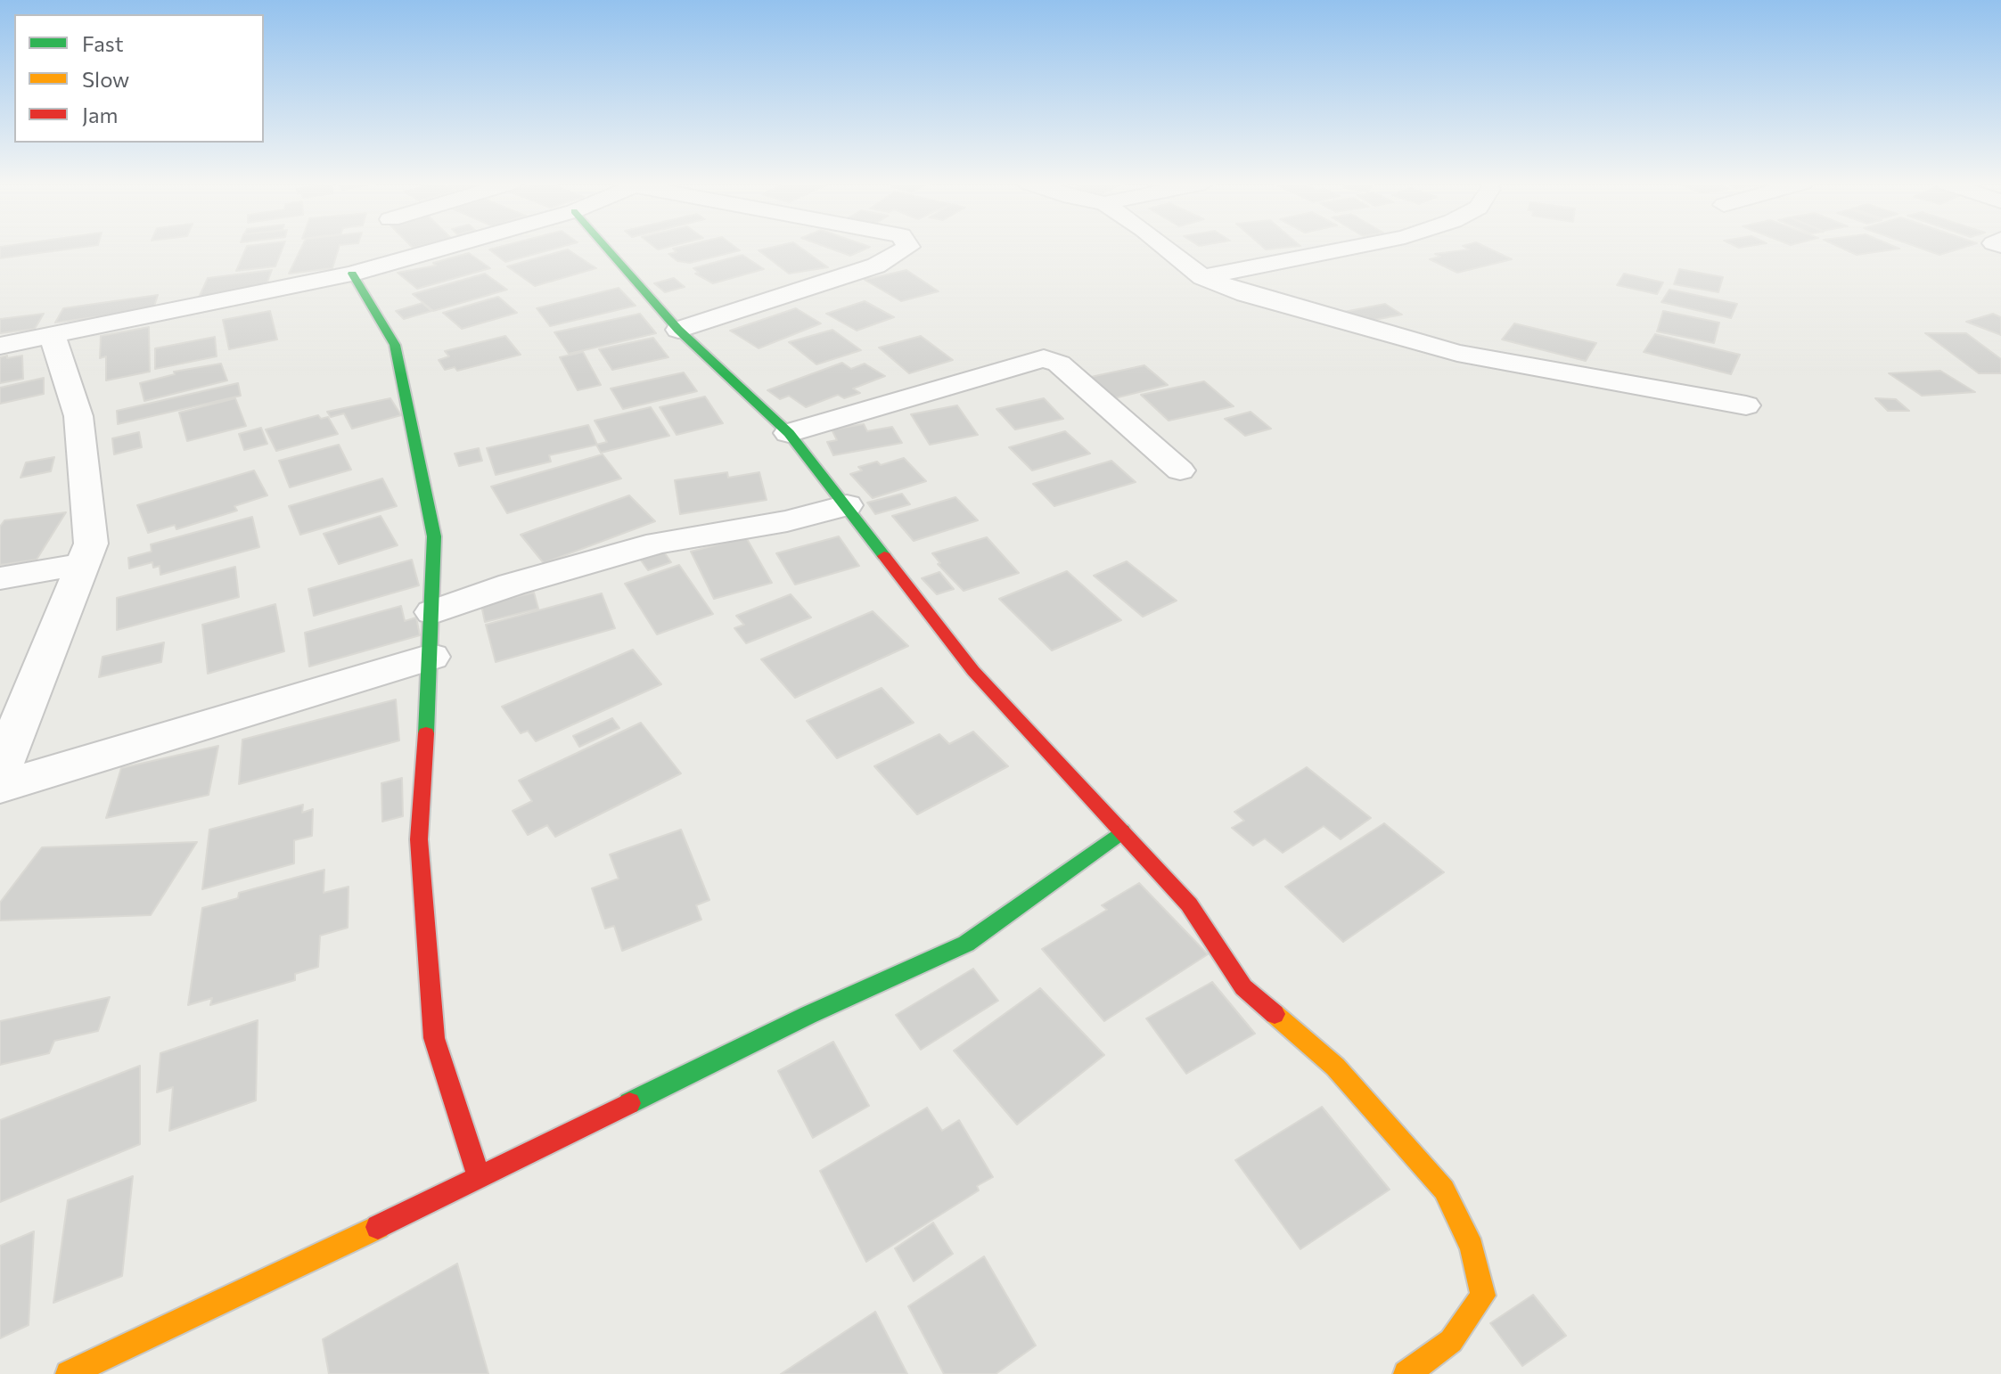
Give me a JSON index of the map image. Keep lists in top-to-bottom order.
{
  "legend": ["Fast", "Slow", "Jam"]
}
